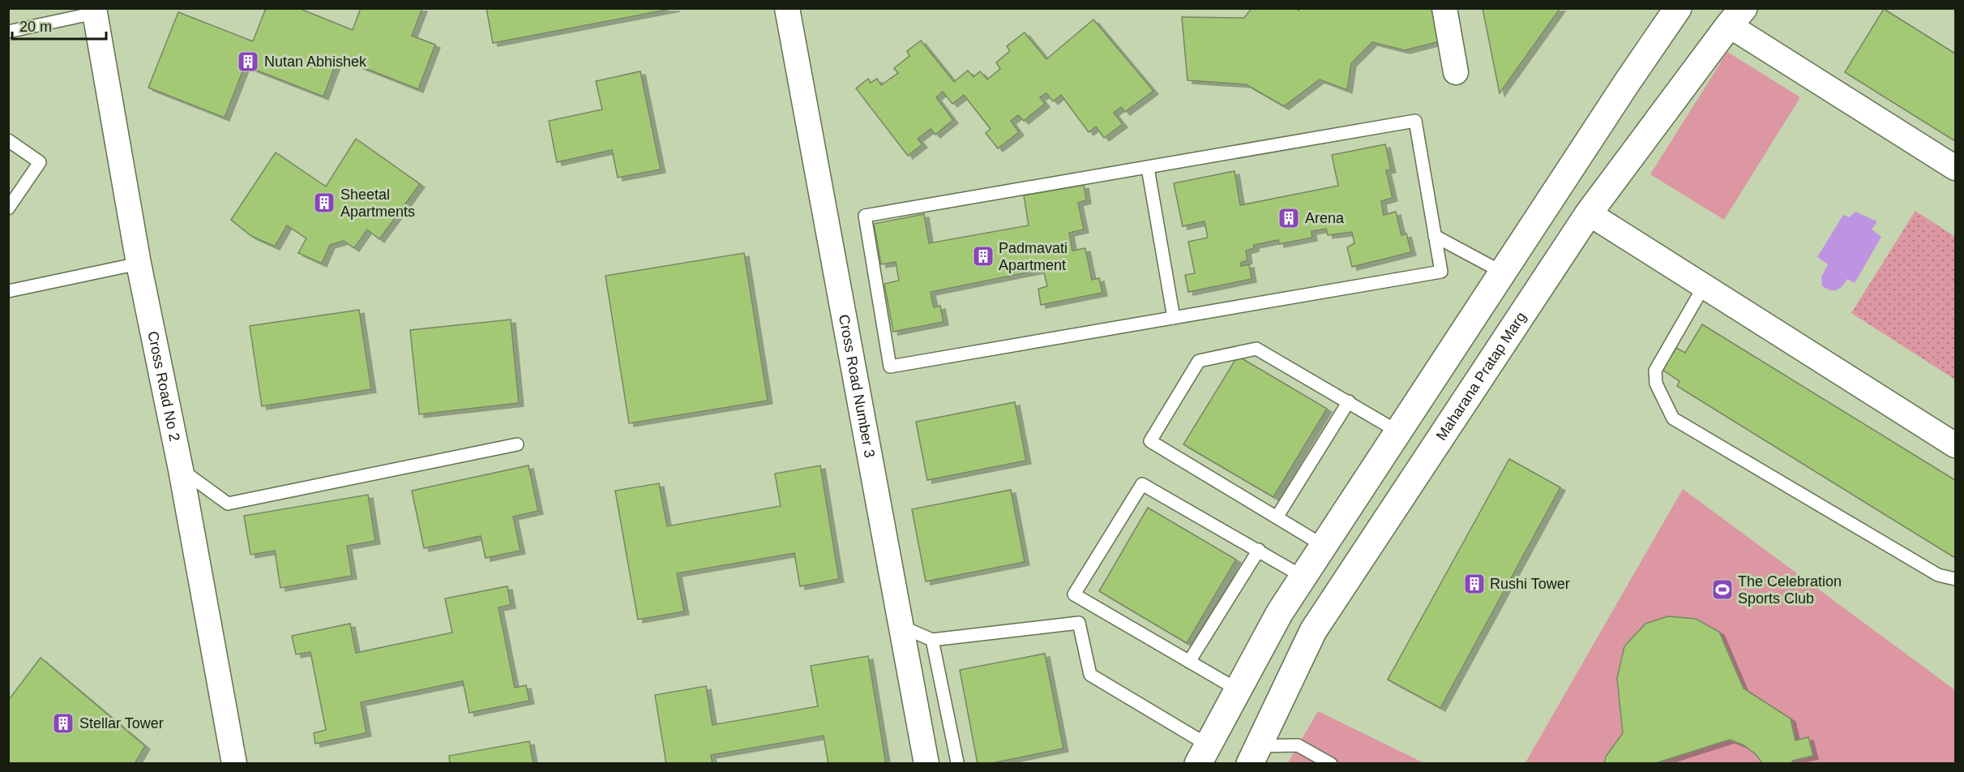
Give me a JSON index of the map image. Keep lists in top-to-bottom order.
{
  "streets": {
    "main road": ["Maharana Pratap Marg"],
    "street": ["Cross Road No 2", "Cross Road Number 3"]
  },
  "places": {
    "building": [
      "Nutan Abhishek",
      "Sheetal Apartments",
      "Arena",
      "Padmavati Apartment",
      "Rushi Tower",
      "Stellar Tower"
    ],
    "sports": ["The Celebration Sports Club"]
  },
  "scale_bar": "20 m"
}
